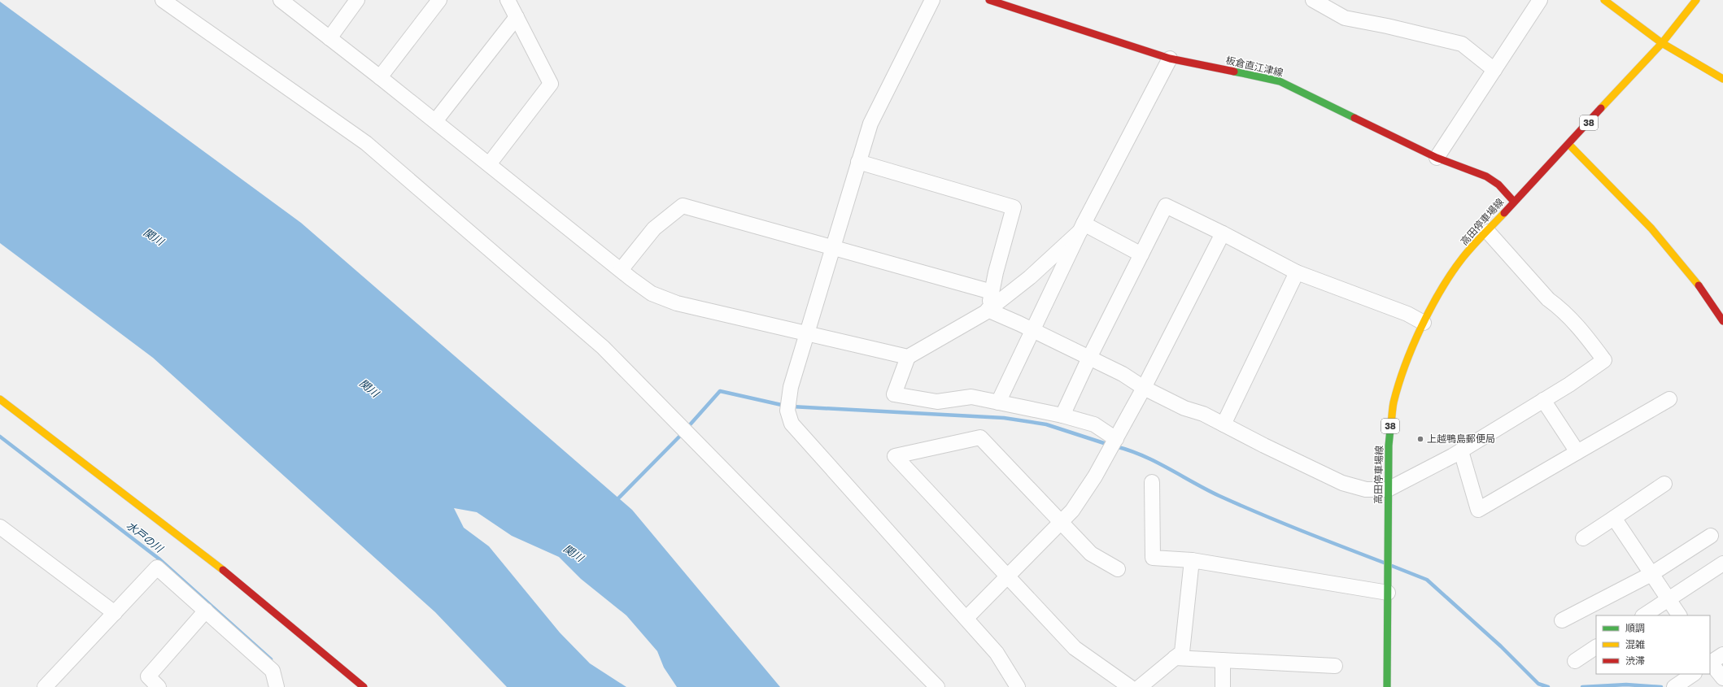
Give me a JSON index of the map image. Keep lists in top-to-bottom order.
{
  "streets": {
    "main road": ["板倉直江津線", "38", "高田停車場線"]
  },
  "crossings": [
    ["板倉直江津線", "38"],
    ["板倉直江津線", "高田停車場線"],
    ["38", "高田停車場線"]
  ],
  "water": ["関川", "水戸の川"],
  "places": ["上越鴨島郵便局"],
  "legend": ["順調", "混雑", "渋滞"]
}
